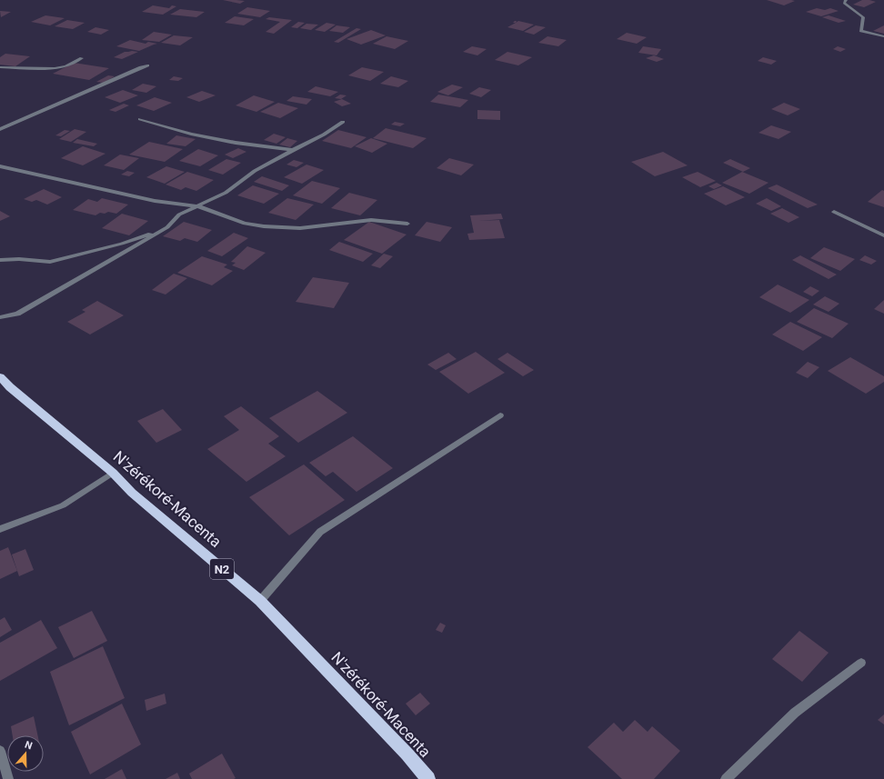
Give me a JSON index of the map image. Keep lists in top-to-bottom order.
{
  "streets": {
    "highway": ["N'zérékoré-Macenta", "N2"]
  },
  "north": "top"
}
